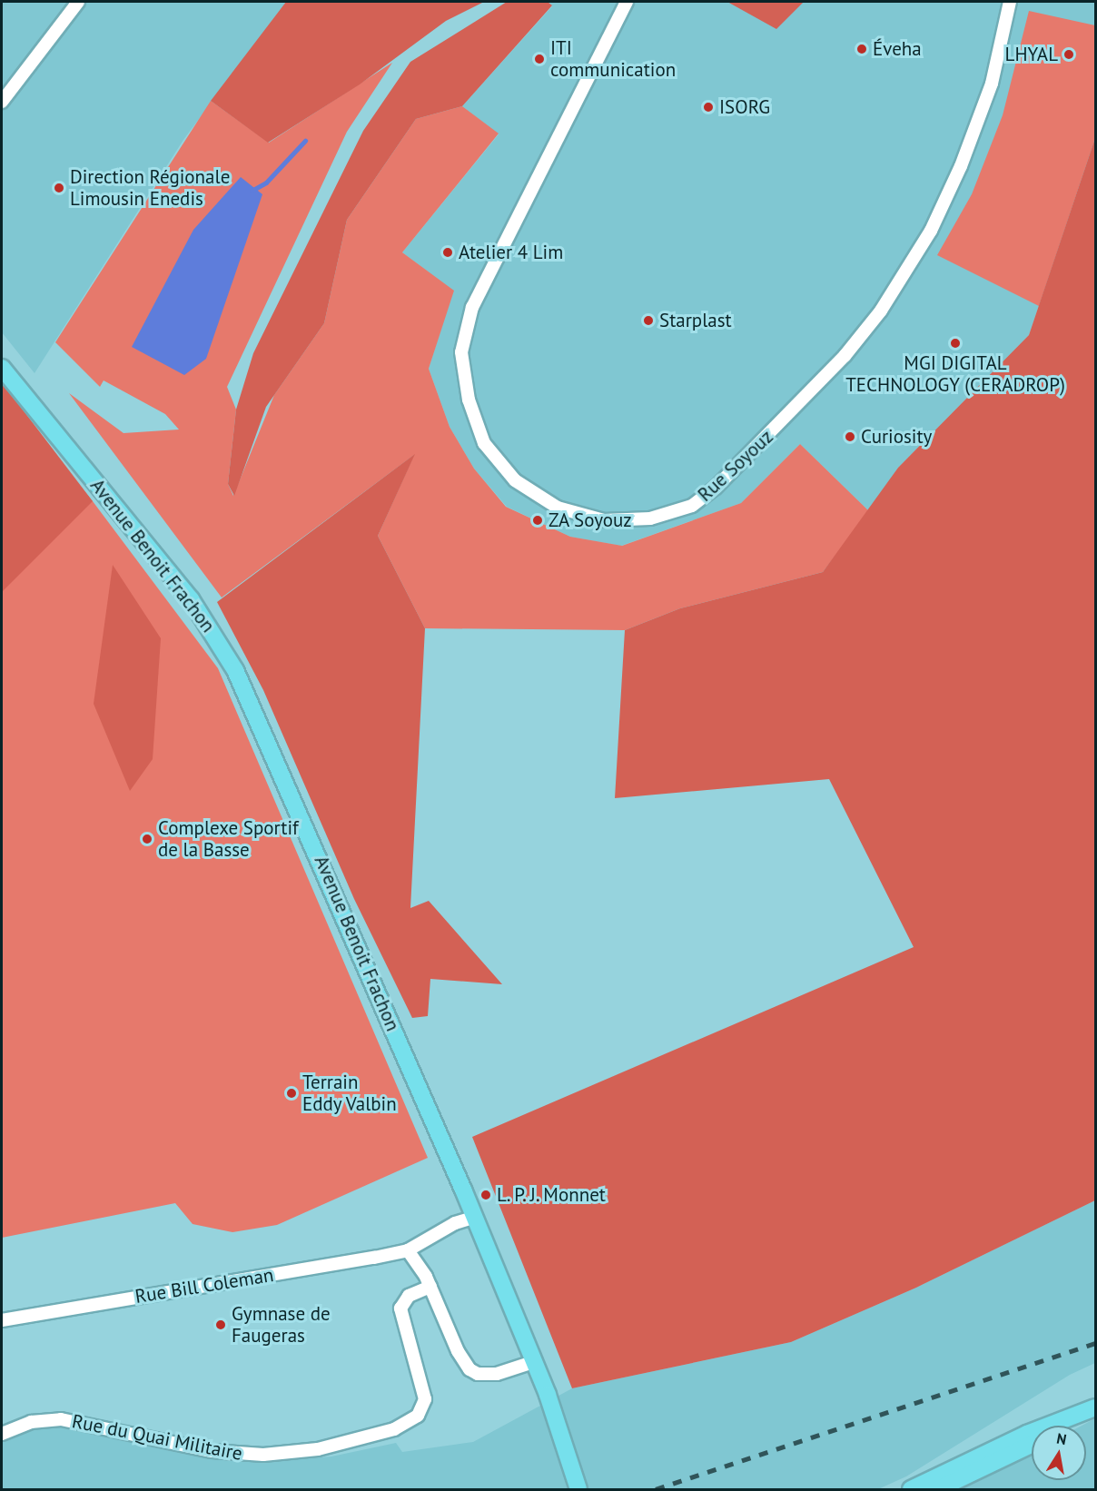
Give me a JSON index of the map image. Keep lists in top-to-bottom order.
{
  "streets": {
    "main road": ["Avenue Benoit Frachon"],
    "street": ["Rue Soyouz", "Rue Bill Coleman", "Rue du Quai Militaire"]
  },
  "crossings": [
    ["Avenue Benoit Frachon", "Rue Bill Coleman"]
  ],
  "places": [
    "Éveha",
    "LHYAL",
    "ITI communication",
    "ISORG",
    "Direction Régionale Limousin Enedis",
    "Atelier 4 Lim",
    "Starplast",
    "MGI DIGITAL TECHNOLOGY (CERADROP)",
    "Curiosity",
    "ZA Soyouz",
    "Complexe Sportif de la Basse",
    "Terrain Eddy Valbin",
    "L. P. J. Monnet",
    "Gymnase de Faugeras"
  ],
  "north": "top"
}
